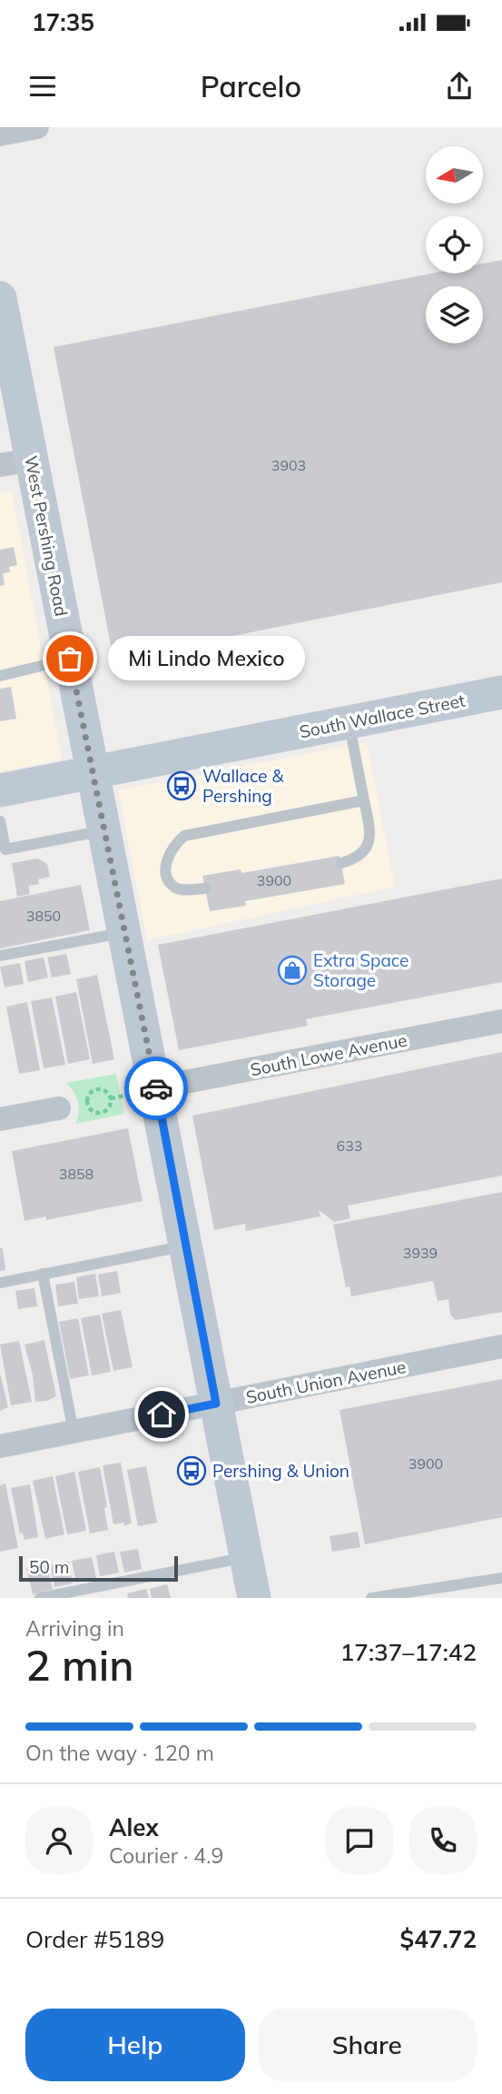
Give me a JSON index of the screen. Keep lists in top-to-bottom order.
{
  "streets": {
    "main road": ["West Pershing Road", "South Wallace Street"],
    "street": ["South Lowe Avenue", "South Union Avenue"]
  },
  "crossings": [
    ["West Pershing Road", "South Wallace Street"],
    ["West Pershing Road", "South Lowe Avenue"],
    ["West Pershing Road", "South Union Avenue"]
  ],
  "places": {
    "other": ["Mi Lindo Mexico"],
    "bus stop": ["Wallace & Pershing", "Pershing & Union"],
    "shop": ["Extra Space Storage"]
  },
  "house_numbers": [
    "3903",
    "3900",
    "3850",
    "633",
    "3858",
    "3939",
    "3900"
  ],
  "scale_bar": "50 m",
  "north": "left",
  "page": {
    "status": "17:35",
    "header": "Parcelo",
    "bubble": "Mi Lindo Mexico",
    "scale": "50 m",
    "heading": ["2 min", "Arriving in", "17:37–17:42"],
    "panel": [
      "Alex",
      "Courier · 4.9",
      "Order #5189",
      "$47.72"
    ],
    "bar": "On the way · 120 m",
    "buttons": ["Help", "Share"]
  }
}
